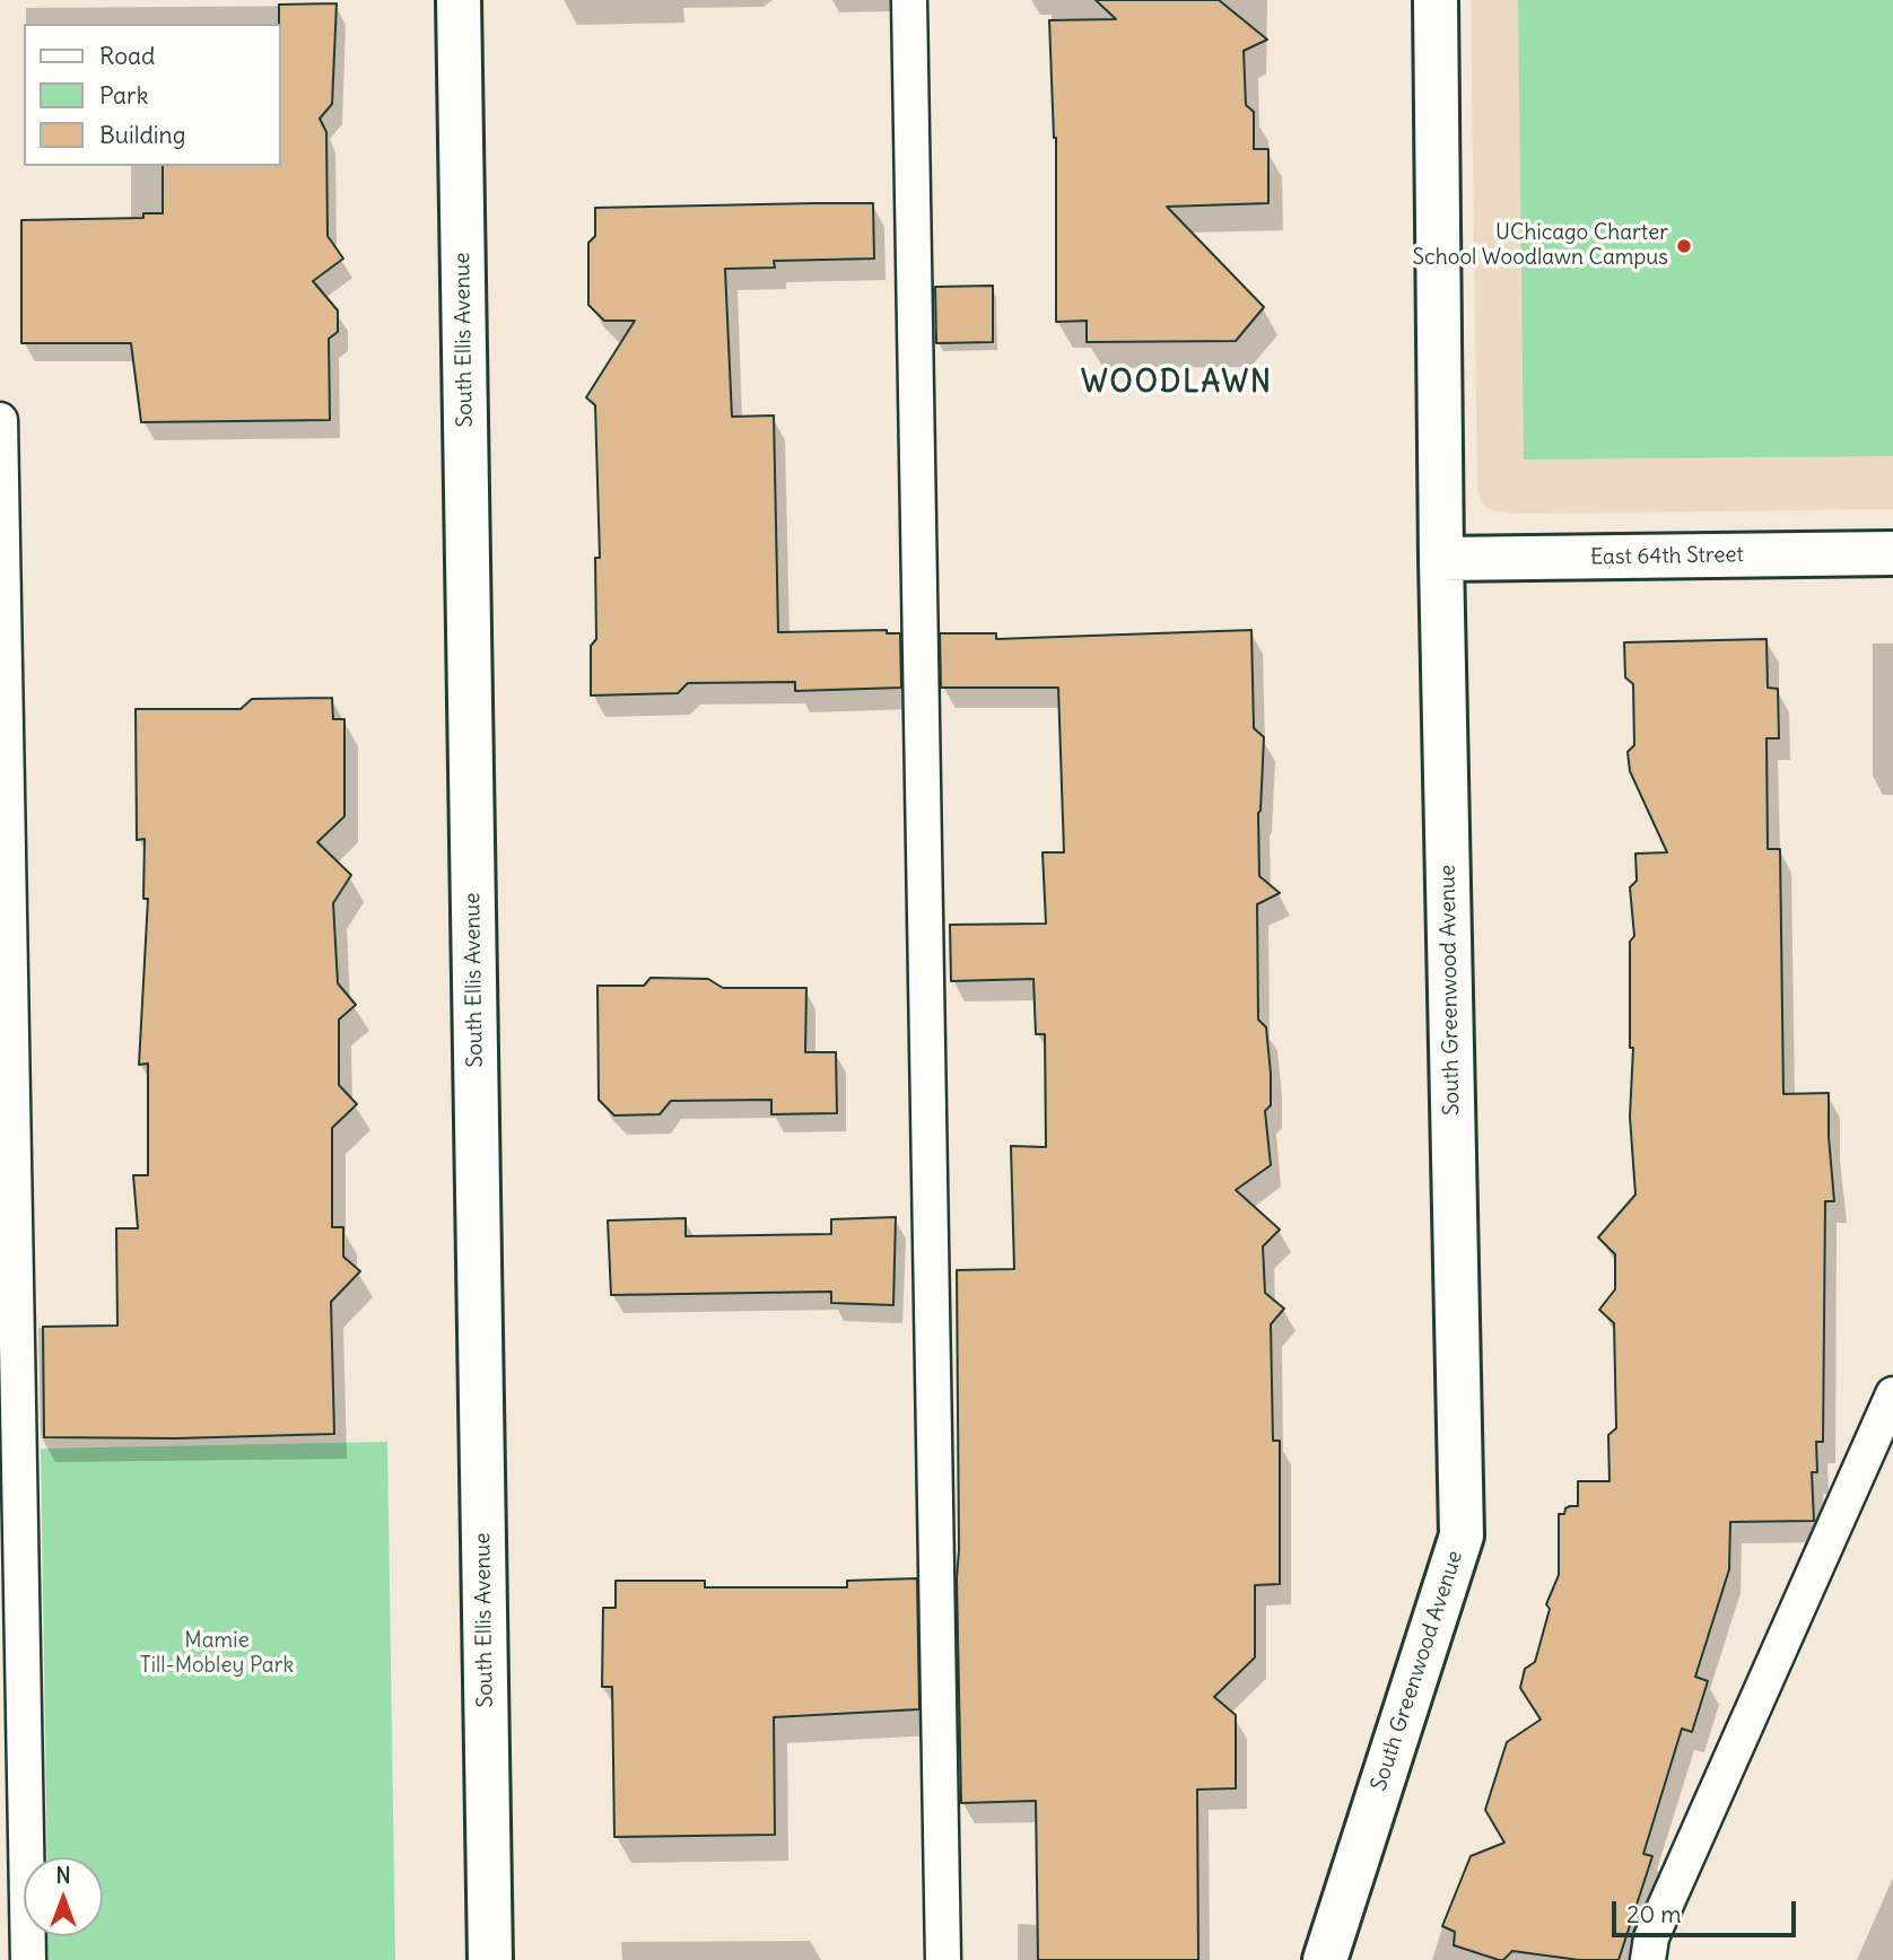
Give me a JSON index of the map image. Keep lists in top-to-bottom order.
{
  "streets": {
    "street": ["South Ellis Avenue", "East 64th Street", "South Greenwood Avenue"]
  },
  "crossings": [
    ["East 64th Street", "South Greenwood Avenue"]
  ],
  "districts": ["WOODLAWN"],
  "parks": ["Mamie Till-Mobley Park"],
  "places": ["UChicago Charter School Woodlawn Campus"],
  "legend": ["Road", "Park", "Building"],
  "scale_bar": "20 m",
  "north": "top"
}
